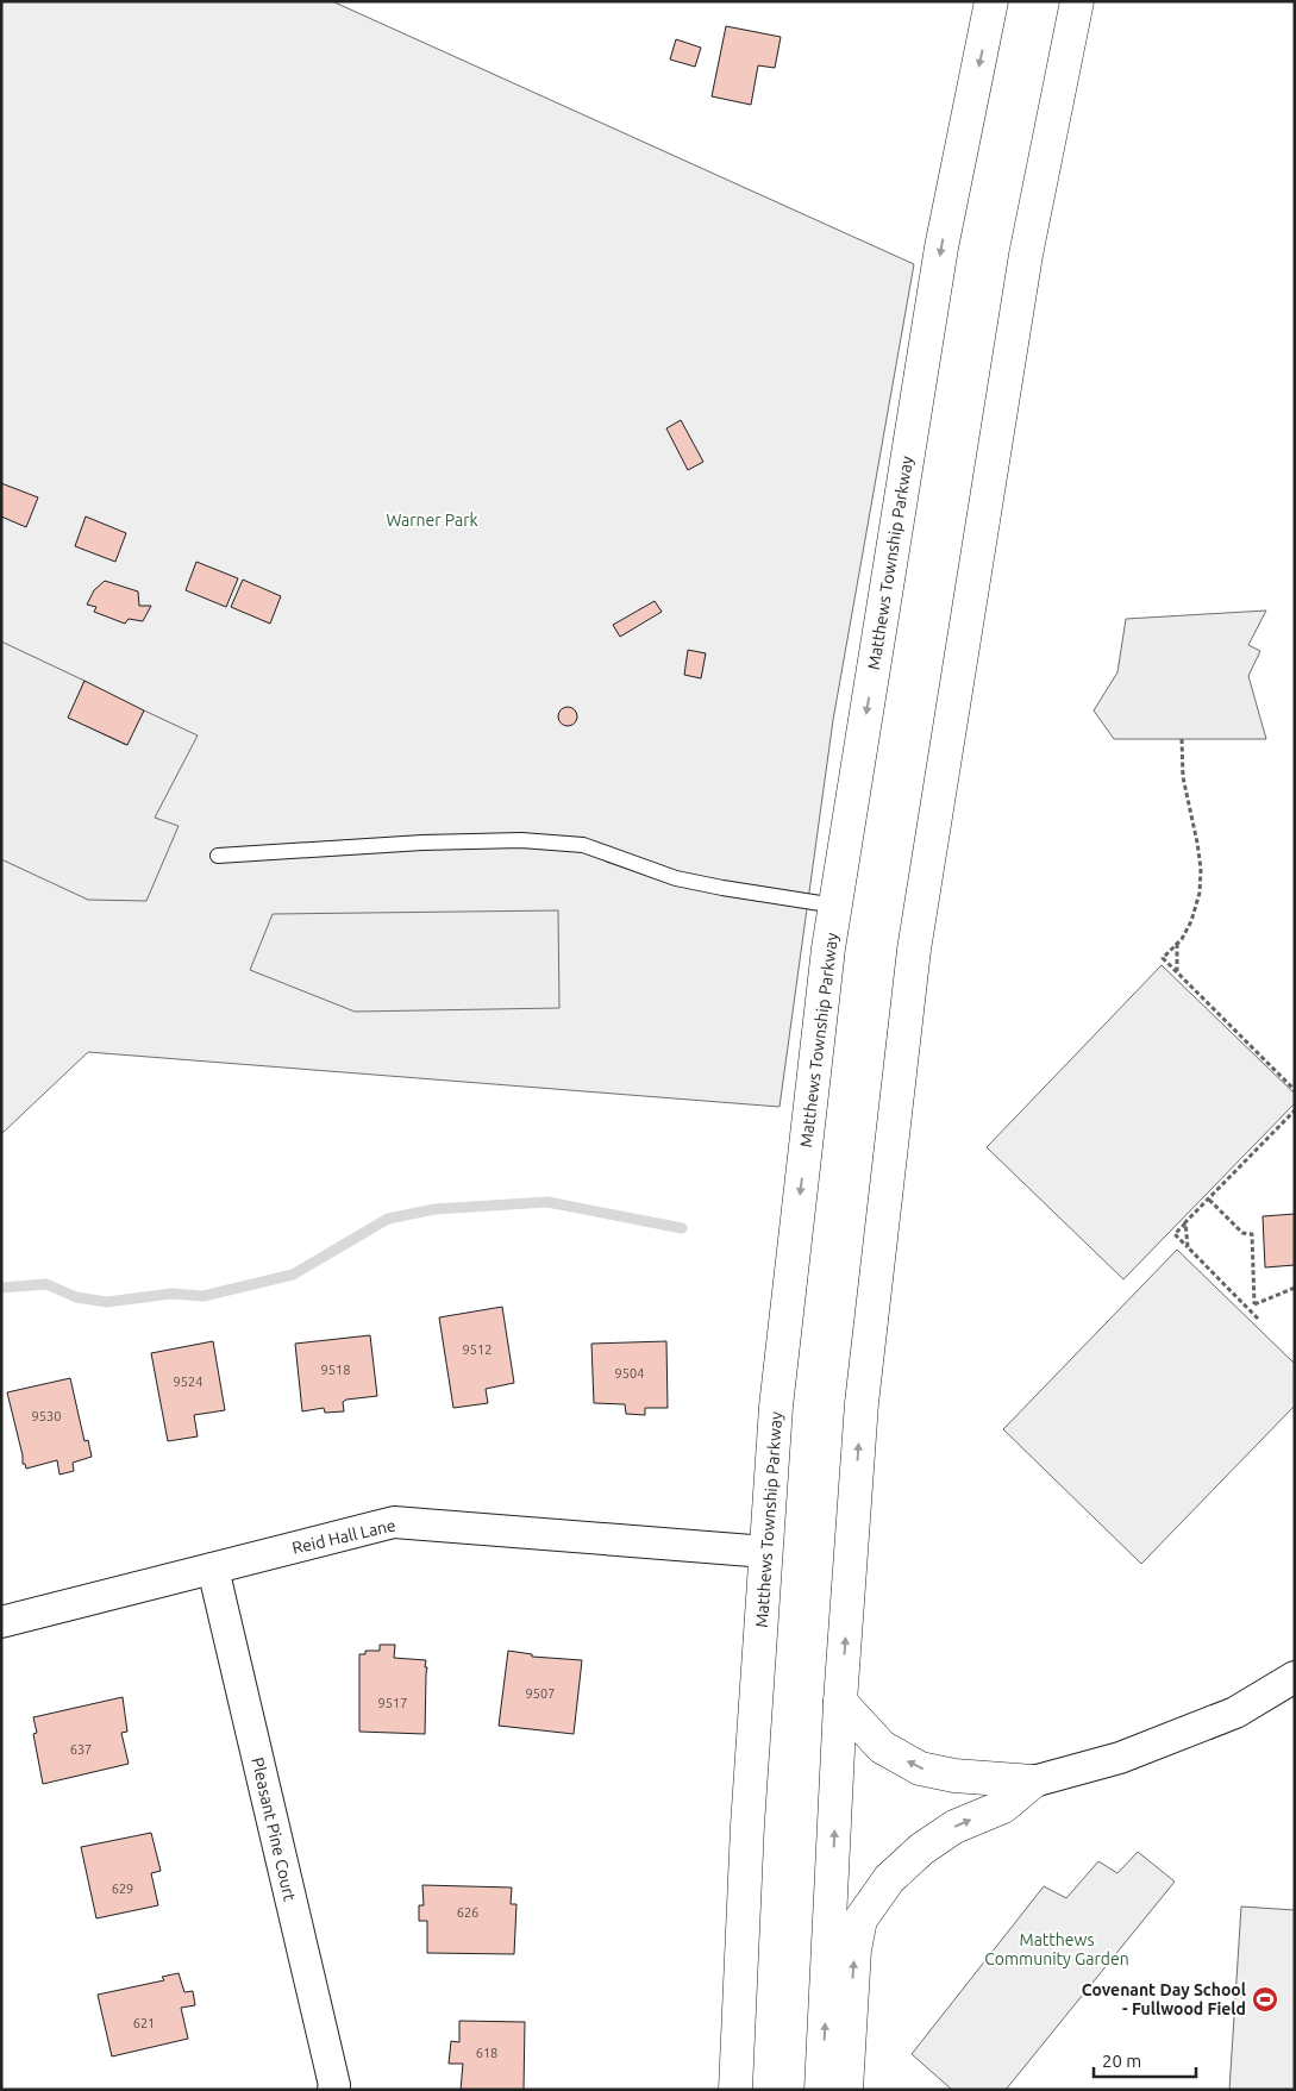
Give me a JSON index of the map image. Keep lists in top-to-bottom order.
{
  "streets": {
    "main road": ["Matthews Township Parkway"],
    "street": ["Reid Hall Lane", "Pleasant Pine Court"]
  },
  "crossings": [
    ["Matthews Township Parkway", "Reid Hall Lane"],
    ["Reid Hall Lane", "Pleasant Pine Court"]
  ],
  "parks": ["Warner Park", "Matthews Community Garden"],
  "places": {
    "sports": ["Covenant Day School - Fullwood Field"]
  },
  "house_numbers": [
    "9512",
    "9518",
    "9504",
    "9524",
    "9530",
    "9507",
    "9517",
    "637",
    "629",
    "626",
    "621",
    "618"
  ],
  "scale_bar": "20 m"
}
